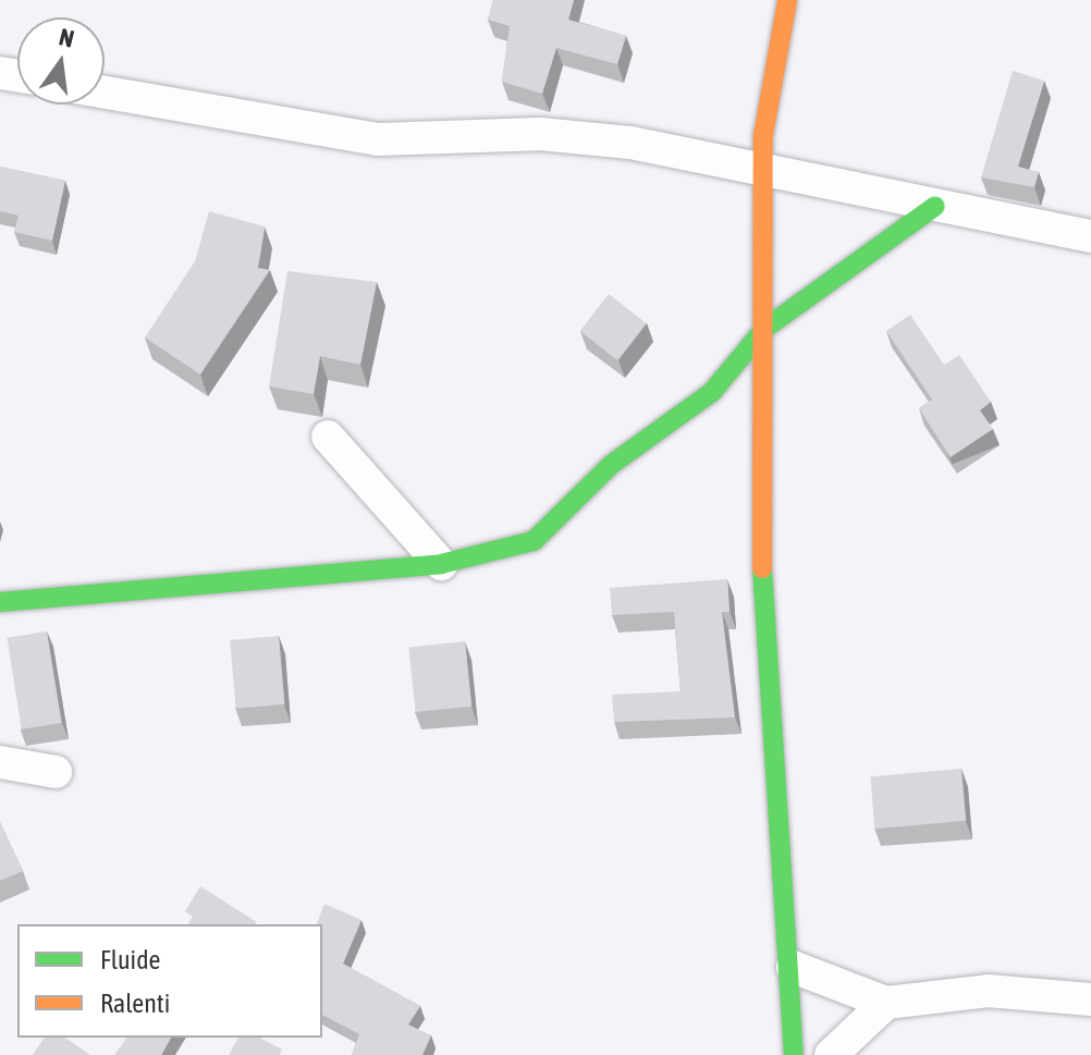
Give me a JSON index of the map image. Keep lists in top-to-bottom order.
{
  "legend": ["Fluide", "Ralenti"],
  "north": "top"
}
